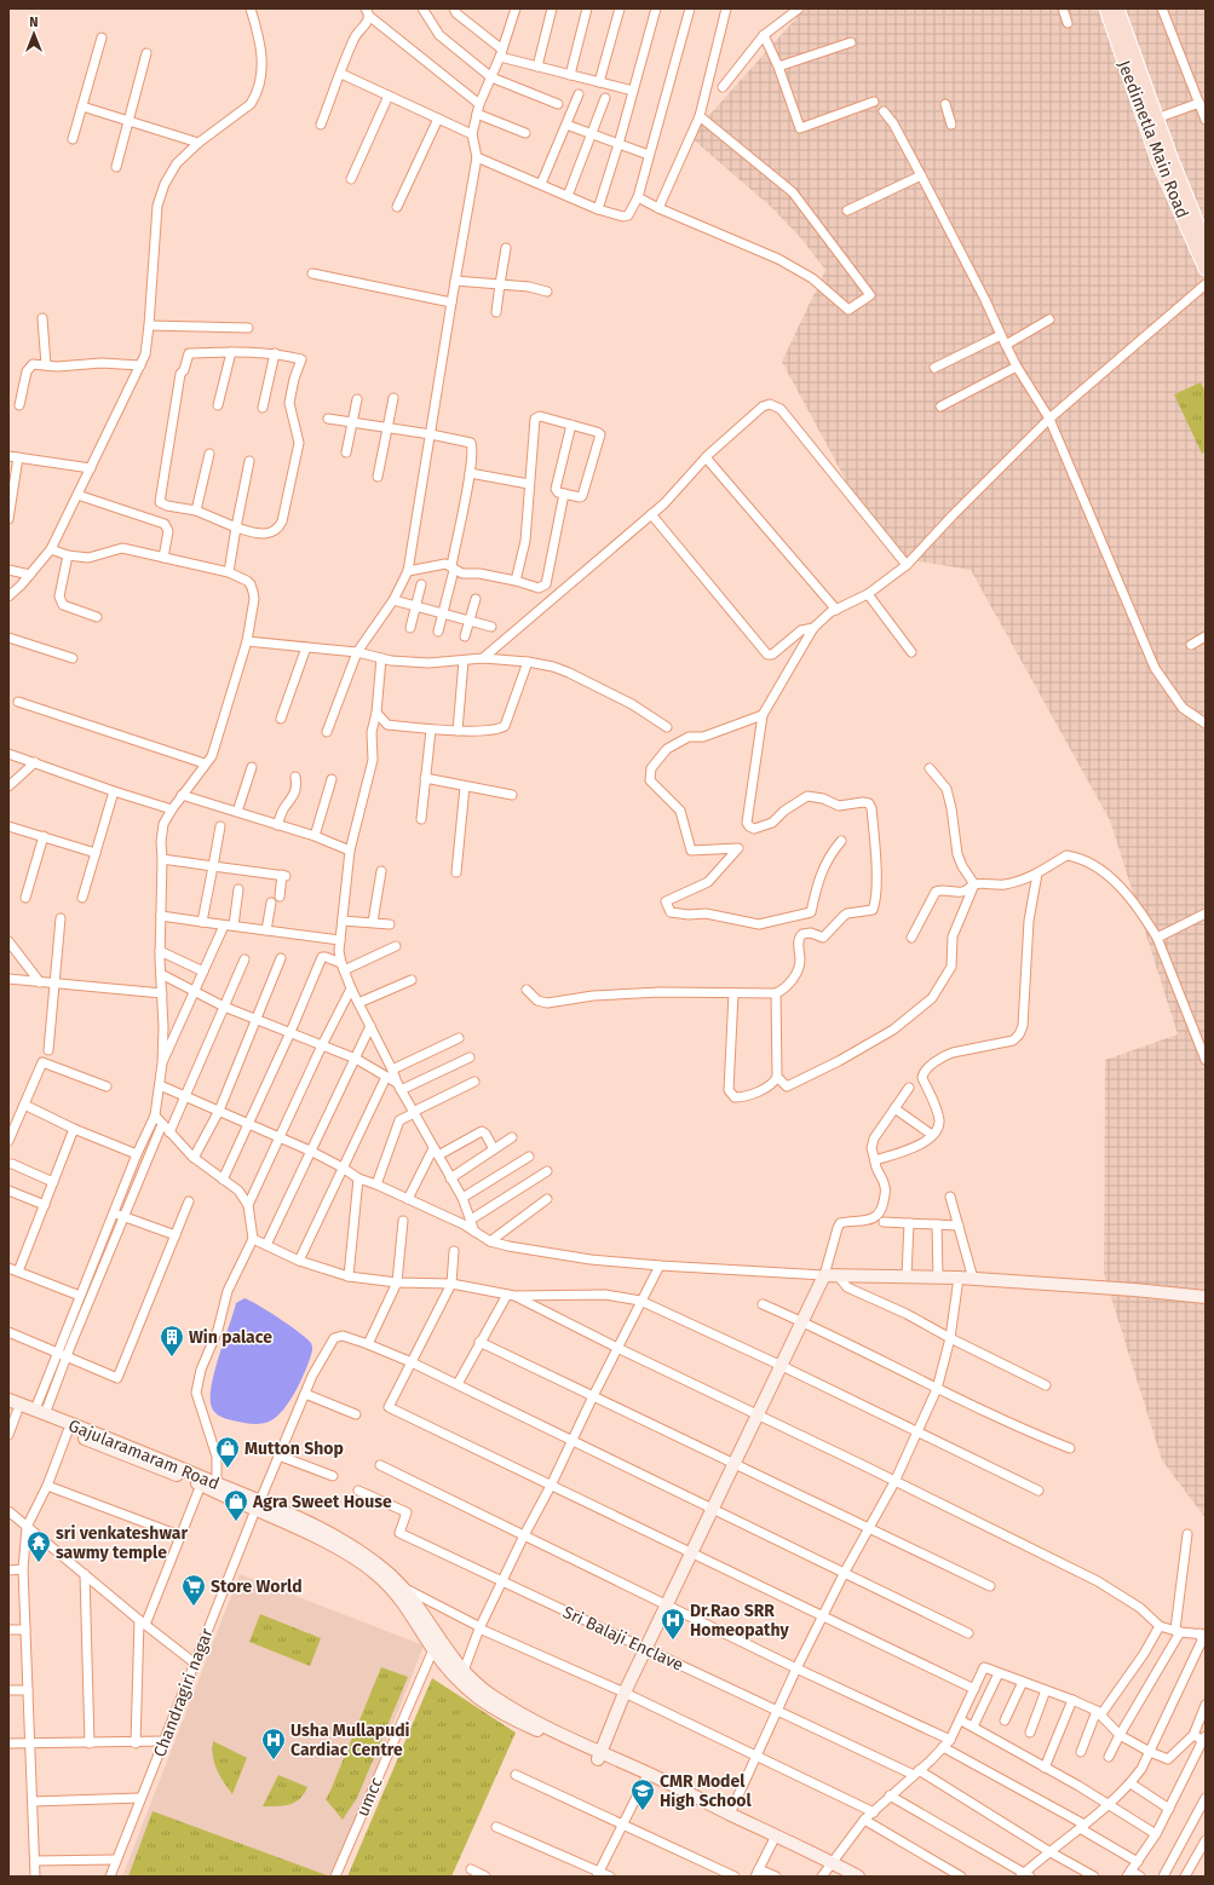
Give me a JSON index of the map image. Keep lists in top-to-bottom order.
{
  "streets": {
    "main road": ["Jeedimetla Main Road", "Gajularamaram Road"],
    "street": ["Sri Balaji Enclave", "Chandragiri nagar", "umcc"]
  },
  "crossings": [
    ["Gajularamaram Road", "Chandragiri nagar"],
    ["Gajularamaram Road", "umcc"]
  ],
  "places": {
    "building": ["Win palace"],
    "shop": ["Mutton Shop", "Agra Sweet House"],
    "temple": ["sri venkateshwar sawmy temple"],
    "supermarket": ["Store World"],
    "hospital": ["Dr.Rao SRR Homeopathy", "Usha Mullapudi Cardiac Centre"],
    "school or university": ["CMR Model High School"]
  },
  "north": "top"
}
